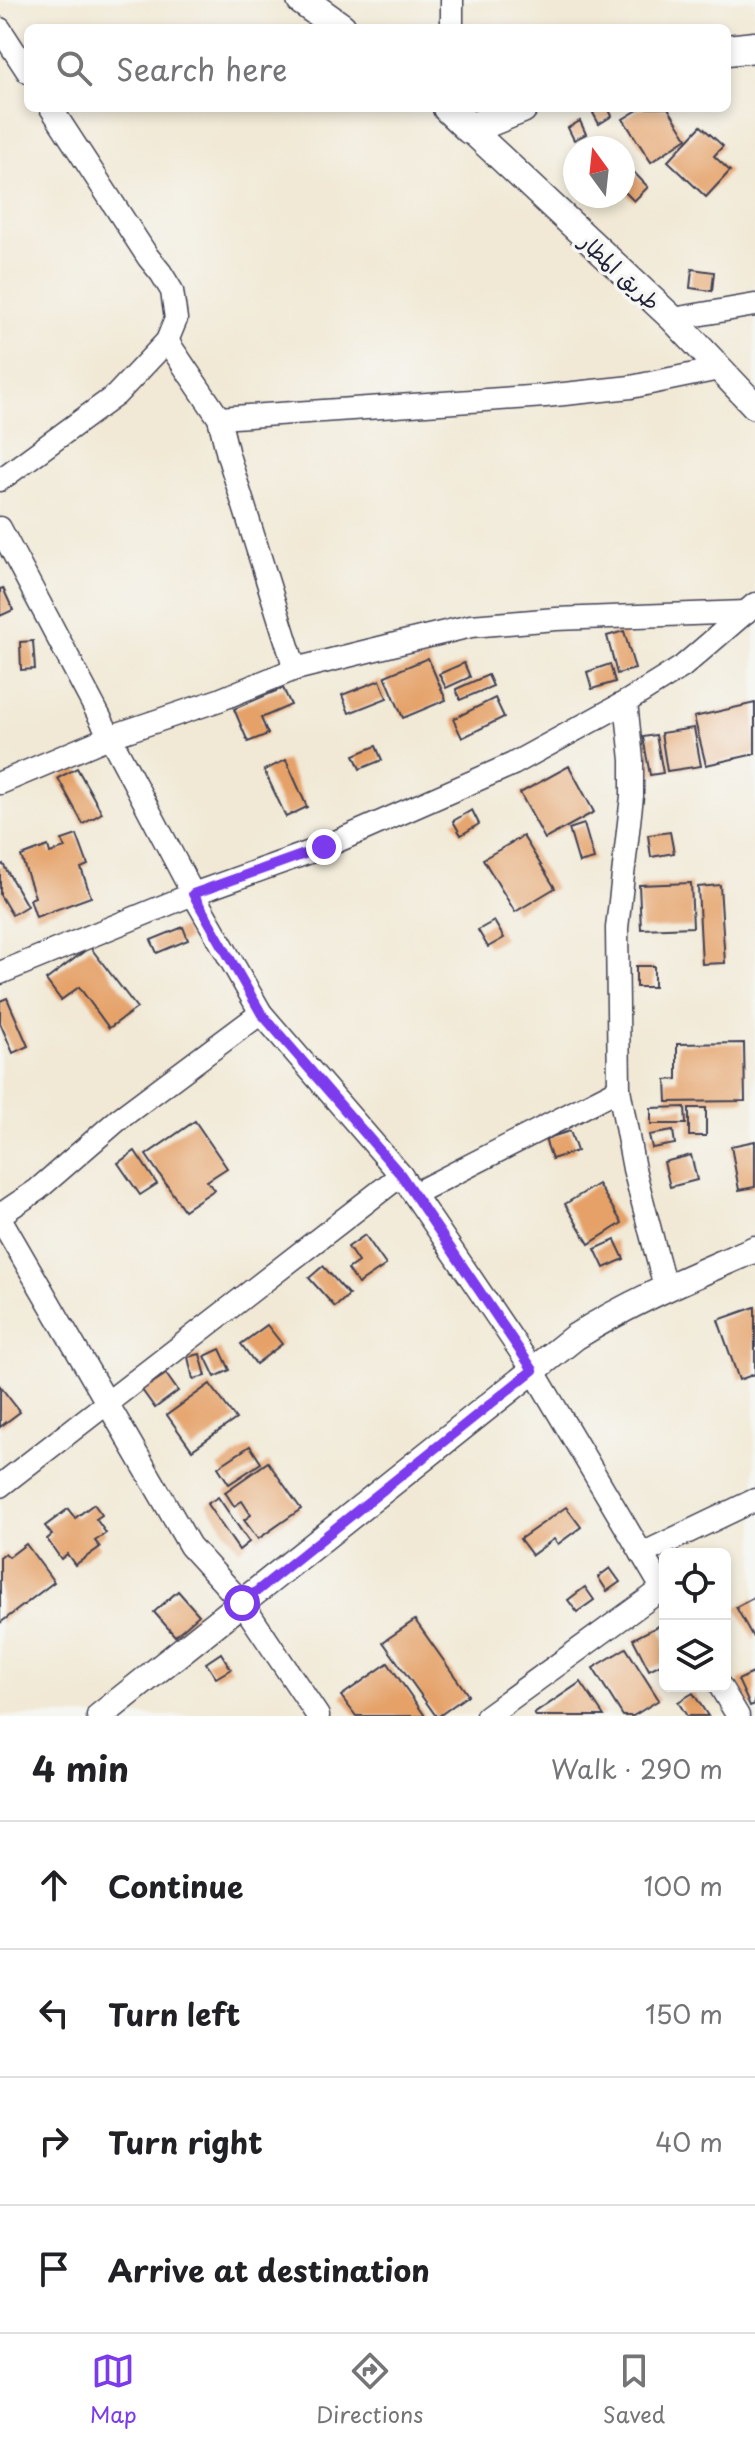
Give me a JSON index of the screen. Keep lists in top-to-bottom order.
{
  "streets": {
    "main road": ["طريق المطار"]
  },
  "north": "top",
  "page": {
    "search": "Search here",
    "heading": ["4 min", "Walk · 290 m"],
    "list": [
      ["Continue", "100 m"],
      ["Turn left", "150 m"],
      ["Turn right", "40 m"],
      "Arrive at destination"
    ],
    "nav": ["Map", "Directions", "Saved"]
  }
}
